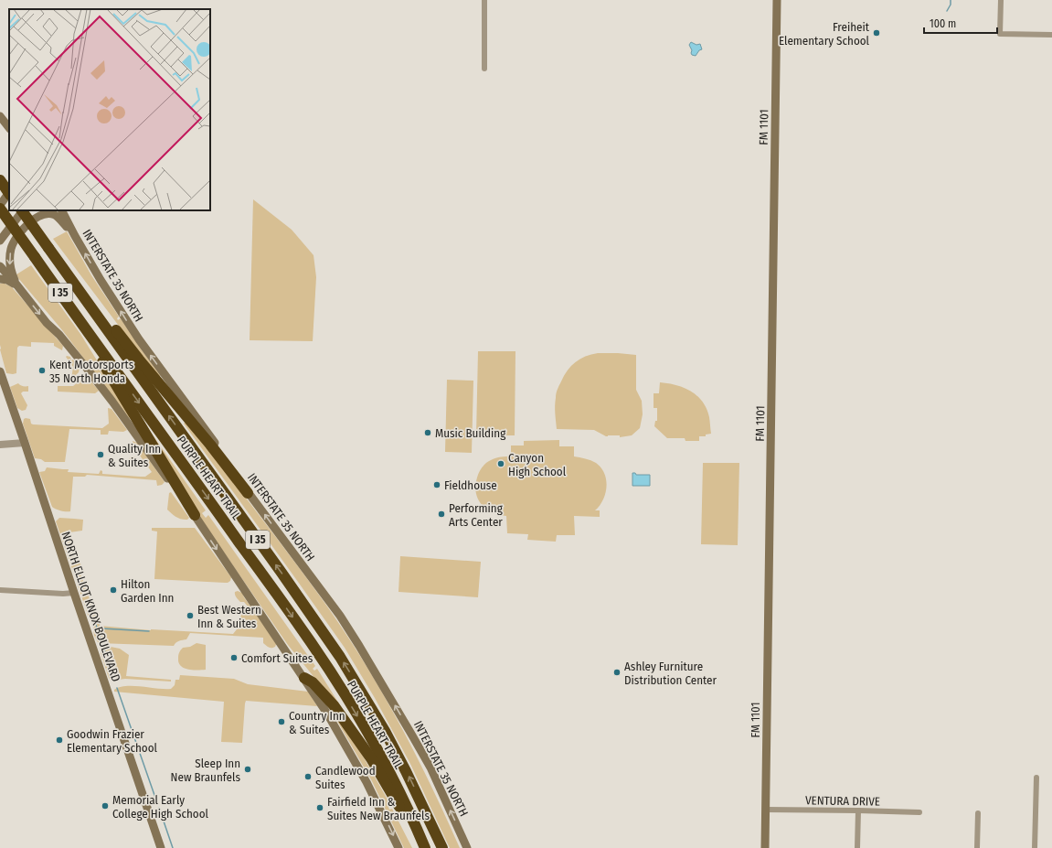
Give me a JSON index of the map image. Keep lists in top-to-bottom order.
{
  "streets": {
    "highway": ["I 35", "PURPLE HEART TRAIL"],
    "main road": ["FM 1101", "INTERSTATE 35 NORTH", "NORTH ELLIOT KNOX BOULEVARD"],
    "street": ["VENTURA DRIVE"]
  },
  "crossings": [
    ["FM 1101", "VENTURA DRIVE"]
  ],
  "places": [
    "Freiheit Elementary School",
    "Kent Motorsports 35 North Honda",
    "Music Building",
    "Quality Inn & Suites",
    "Canyon High School",
    "Fieldhouse",
    "Performing Arts Center",
    "Hilton Garden Inn",
    "Best Western Inn & Suites",
    "Comfort Suites",
    "Ashley Furniture Distribution Center",
    "Country Inn & Suites",
    "Goodwin Frazier Elementary School",
    "Sleep Inn New Braunfels",
    "Candlewood Suites",
    "Memorial Early College High School",
    "Fairfield Inn & Suites New Braunfels"
  ],
  "scale_bar": "100 m"
}
